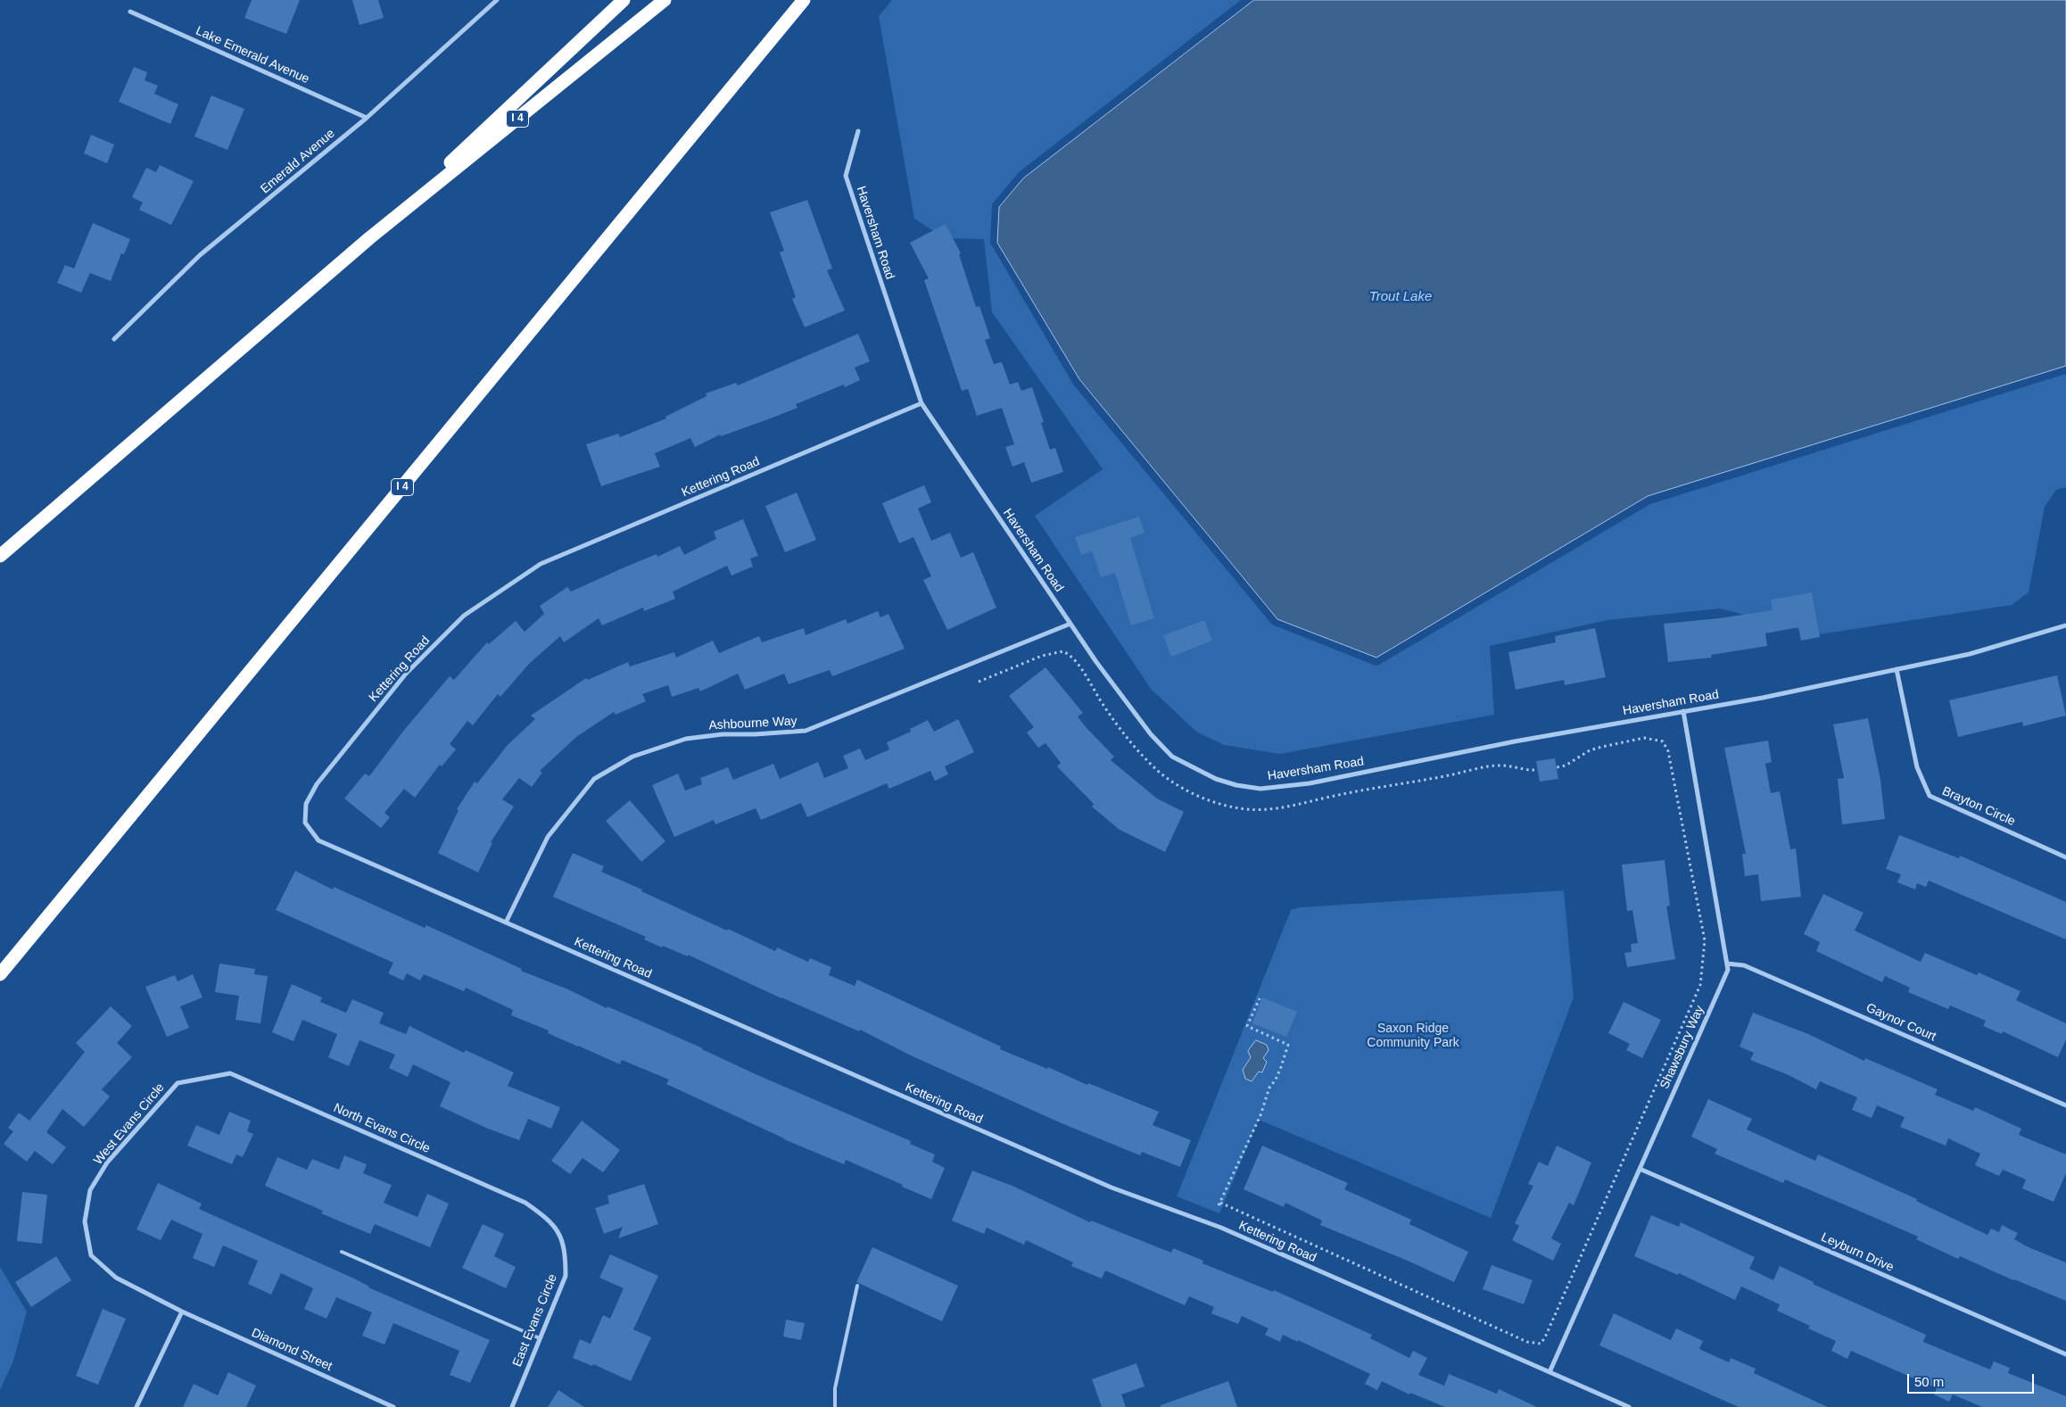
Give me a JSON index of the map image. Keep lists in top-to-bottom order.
{
  "streets": {
    "highway": ["I 4"],
    "street": [
      "Lake Emerald Avenue",
      "Emerald Avenue",
      "Haversham Road",
      "Kettering Road",
      "Ashbourne Way",
      "Brayton Circle",
      "Gaynor Court",
      "Shawsbury Way",
      "West Evans Circle",
      "North Evans Circle",
      "Leyburn Drive",
      "East Evans Circle",
      "Diamond Street"
    ]
  },
  "crossings": [
    ["Lake Emerald Avenue", "Emerald Avenue"],
    ["Haversham Road", "Kettering Road"],
    ["Haversham Road", "Ashbourne Way"],
    ["Haversham Road", "Brayton Circle"],
    ["Haversham Road", "Shawsbury Way"],
    ["Kettering Road", "Ashbourne Way"],
    ["Kettering Road", "Shawsbury Way"],
    ["Gaynor Court", "Shawsbury Way"],
    ["Shawsbury Way", "Leyburn Drive"],
    ["West Evans Circle", "North Evans Circle"],
    ["West Evans Circle", "Diamond Street"],
    ["North Evans Circle", "East Evans Circle"]
  ],
  "water": ["Trout Lake"],
  "parks": ["Saxon Ridge Community Park"],
  "scale_bar": "50 m"
}
